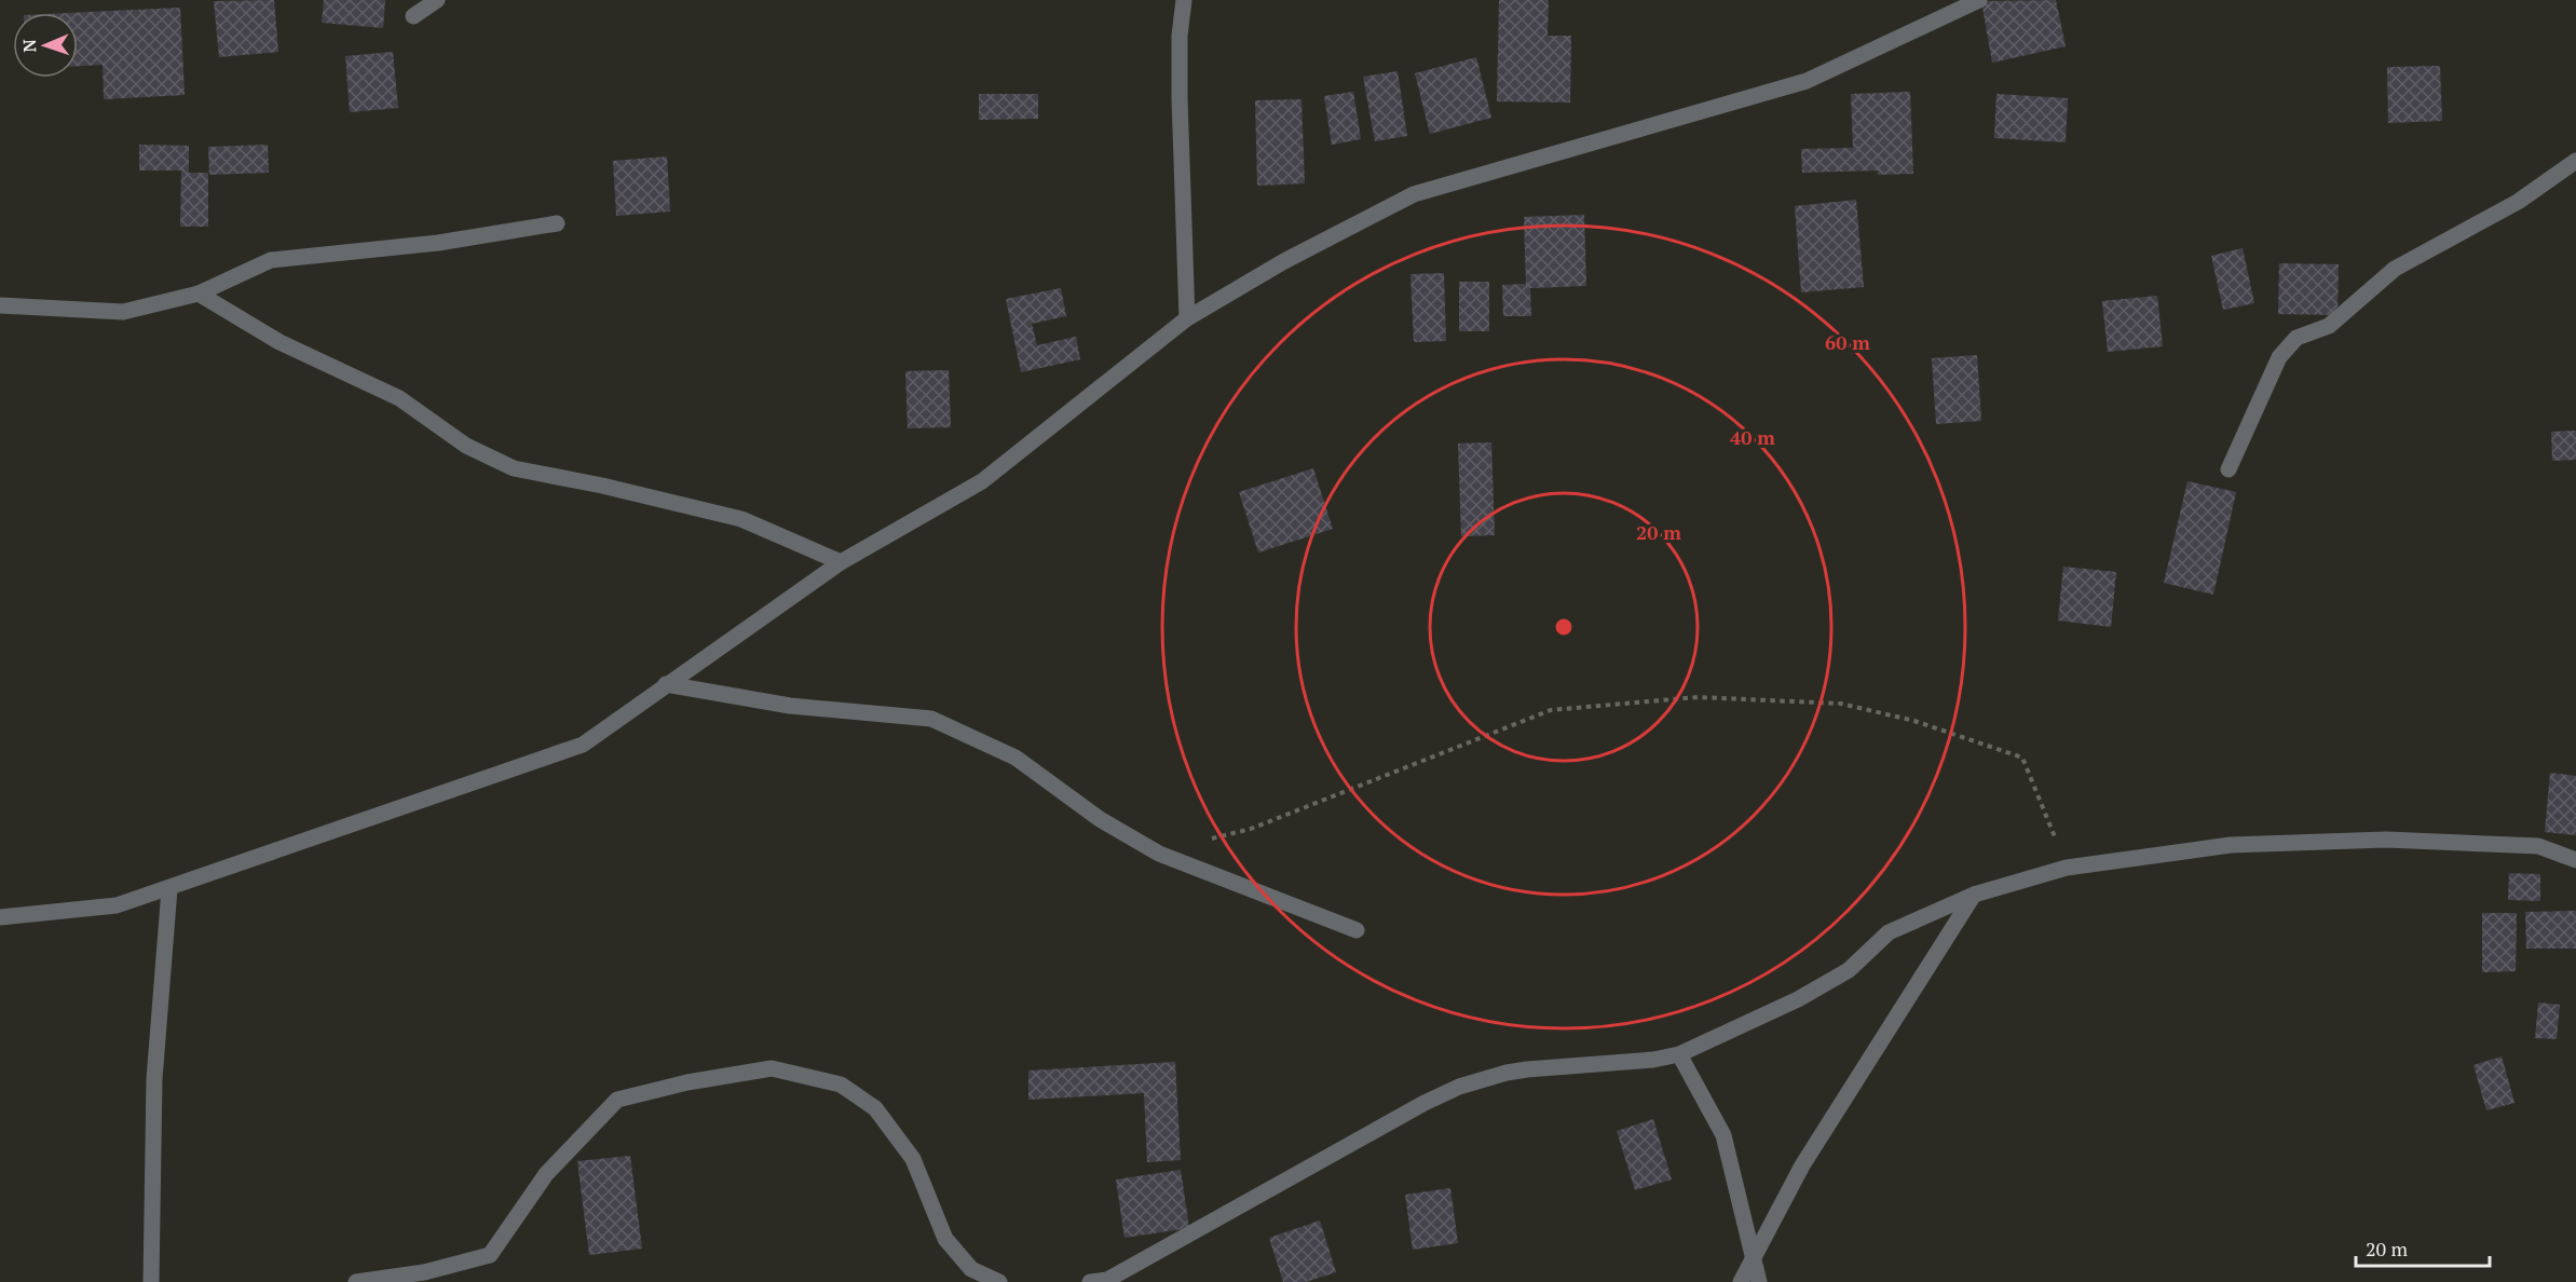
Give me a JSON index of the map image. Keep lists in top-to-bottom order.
{
  "scale_bar": "20 m",
  "north": "left",
  "rings": ["60 m", "40 m", "20 m"]
}
